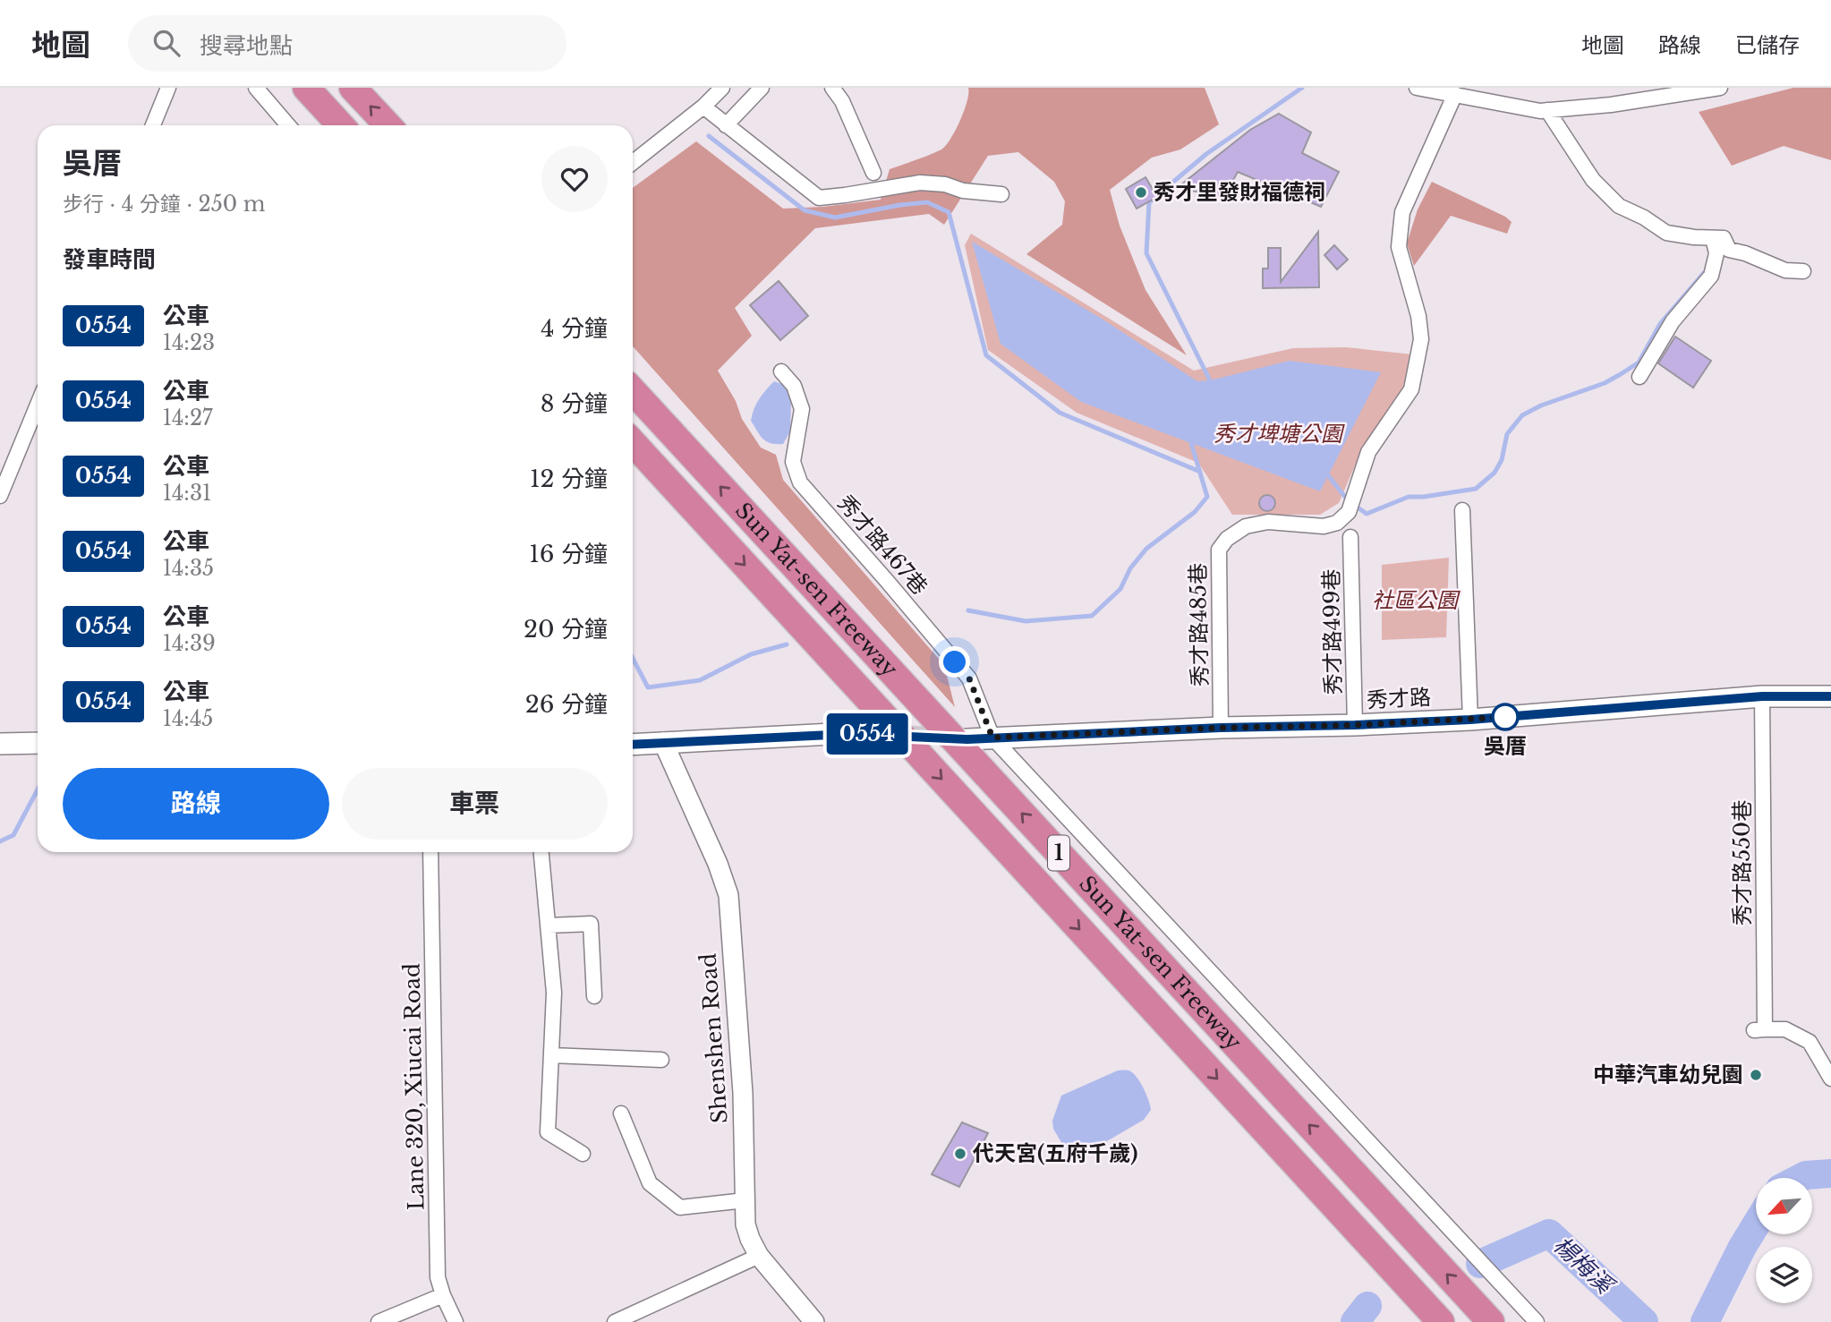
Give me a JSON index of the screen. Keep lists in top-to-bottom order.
{
  "streets": {
    "highway": ["Sun Yat-sen Freeway", "1"],
    "main road": ["秀才路"],
    "street": [
      "秀才路467巷",
      "秀才路485巷",
      "秀才路499巷",
      "秀才路550巷",
      "Shenshen Road",
      "Lane 320, Xiucai Road"
    ]
  },
  "crossings": [
    ["秀才路467巷", "秀才路"],
    ["秀才路485巷", "秀才路"],
    ["秀才路499巷", "秀才路"],
    ["秀才路", "秀才路550巷"]
  ],
  "water": ["楊梅溪"],
  "parks": ["秀才埤塘公園", "社區公園"],
  "places": [
    "秀才里發財福德祠",
    "吳厝",
    "中華汽車幼兒園",
    "代天宮(五府千歲)"
  ],
  "lines": ["bus line 0554"],
  "north": "bottom left",
  "page": {
    "header": "地圖",
    "search": "搜尋地點",
    "nav": ["地圖", "路線", "已儲存"],
    "on_map": "0554",
    "heading": [
      ["吳厝", "步行 · 4 分鐘 · 250 m"],
      "發車時間"
    ],
    "list": [
      {
        "mark": "0554",
        "name": "公車",
        "note": "14:23",
        "value": "4 分鐘"
      },
      {
        "mark": "0554",
        "name": "公車",
        "note": "14:27",
        "value": "8 分鐘"
      },
      {
        "mark": "0554",
        "name": "公車",
        "note": "14:31",
        "value": "12 分鐘"
      },
      {
        "mark": "0554",
        "name": "公車",
        "note": "14:35",
        "value": "16 分鐘"
      },
      {
        "mark": "0554",
        "name": "公車",
        "note": "14:39",
        "value": "20 分鐘"
      },
      {
        "mark": "0554",
        "name": "公車",
        "note": "14:45",
        "value": "26 分鐘"
      }
    ],
    "buttons": ["路線", "車票"]
  }
}
